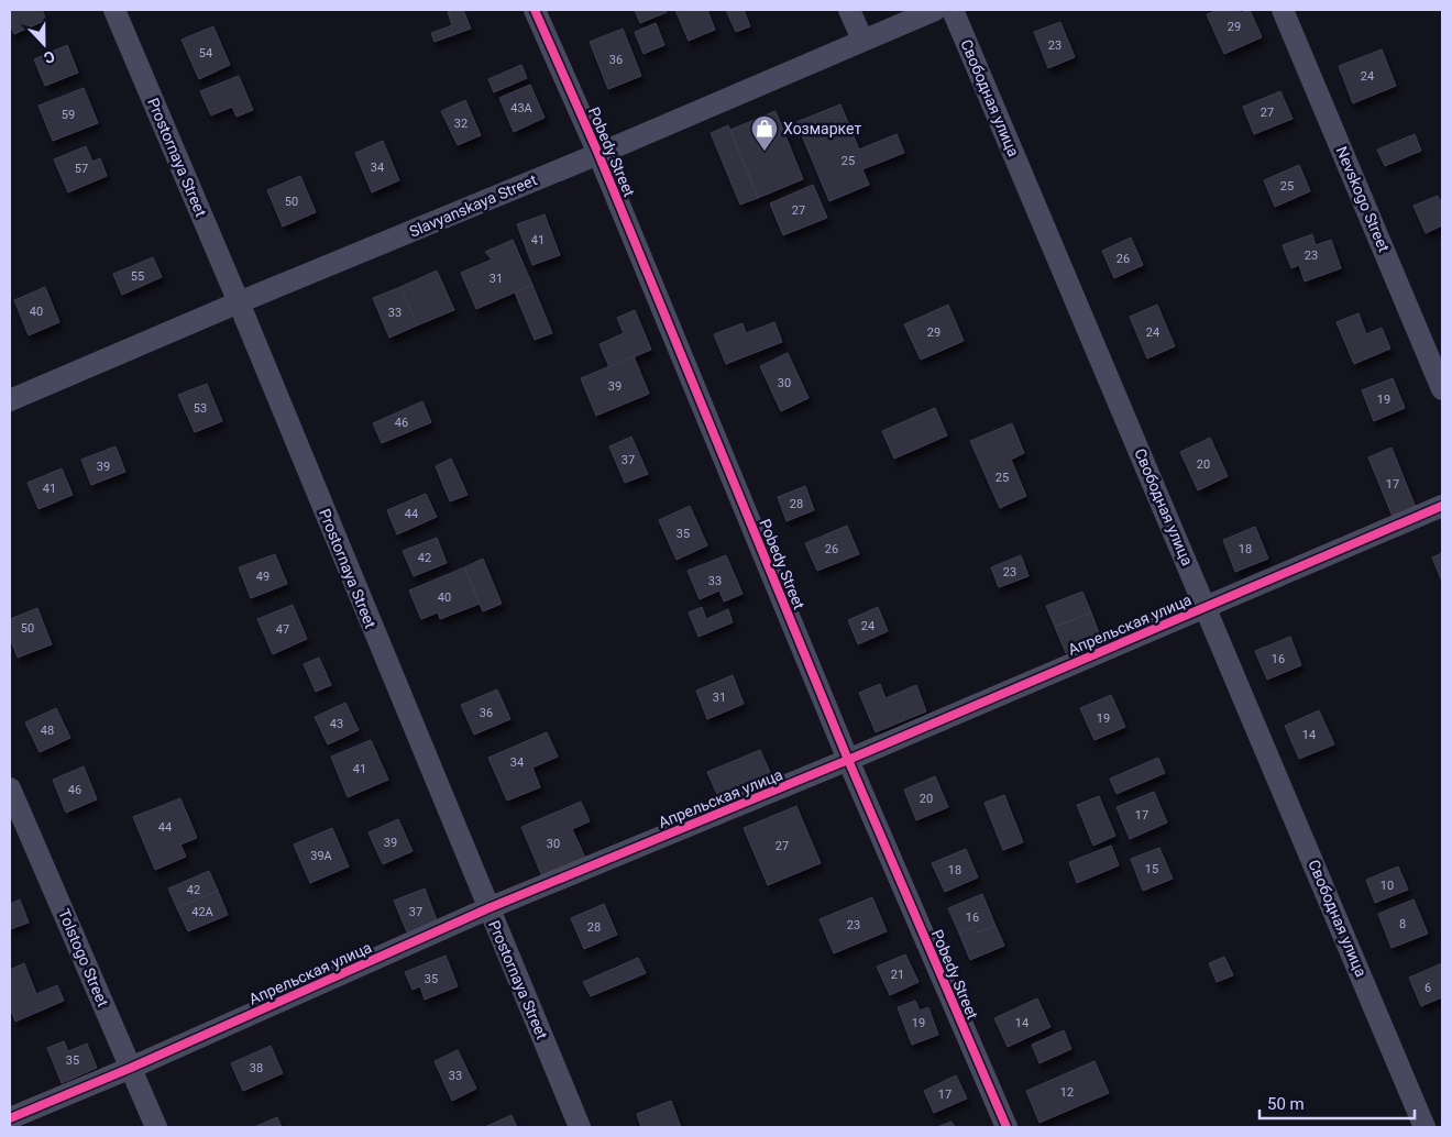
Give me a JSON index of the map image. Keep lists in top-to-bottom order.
{
  "streets": {
    "street": [
      "Свободная улица",
      "Pobedy Street",
      "Prostornaya Street",
      "Nevskogo Street",
      "Slavyanskaya Street",
      "Апрельская улица",
      "Tolstogo Street"
    ]
  },
  "crossings": [
    ["Свободная улица", "Апрельская улица"],
    ["Pobedy Street", "Slavyanskaya Street"],
    ["Pobedy Street", "Апрельская улица"],
    ["Prostornaya Street", "Slavyanskaya Street"],
    ["Prostornaya Street", "Апрельская улица"],
    ["Апрельская улица", "Tolstogo Street"]
  ],
  "places": {
    "shop": ["Хозмаркет"]
  },
  "house_numbers": [
    "29",
    "23",
    "54",
    "36",
    "24",
    "43А",
    "27",
    "59",
    "32",
    "25",
    "34",
    "57",
    "25",
    "50",
    "27",
    "41",
    "23",
    "26",
    "55",
    "31",
    "40",
    "33",
    "29",
    "24",
    "30",
    "39",
    "19",
    "53",
    "46",
    "37",
    "20",
    "39",
    "25",
    "17",
    "41",
    "28",
    "44",
    "35",
    "26",
    "18",
    "42",
    "23",
    "49",
    "33",
    "40",
    "24",
    "50",
    "47",
    "16",
    "31",
    "36",
    "19",
    "43",
    "48",
    "14",
    "34",
    "41",
    "46",
    "20",
    "17",
    "44",
    "39",
    "30",
    "27",
    "39А",
    "15",
    "18",
    "10",
    "42",
    "42А",
    "37",
    "16",
    "8",
    "23",
    "28",
    "21",
    "35",
    "6",
    "19",
    "14",
    "35",
    "38",
    "33",
    "12",
    "17"
  ],
  "scale_bar": "50 m",
  "north": "bottom"
}
